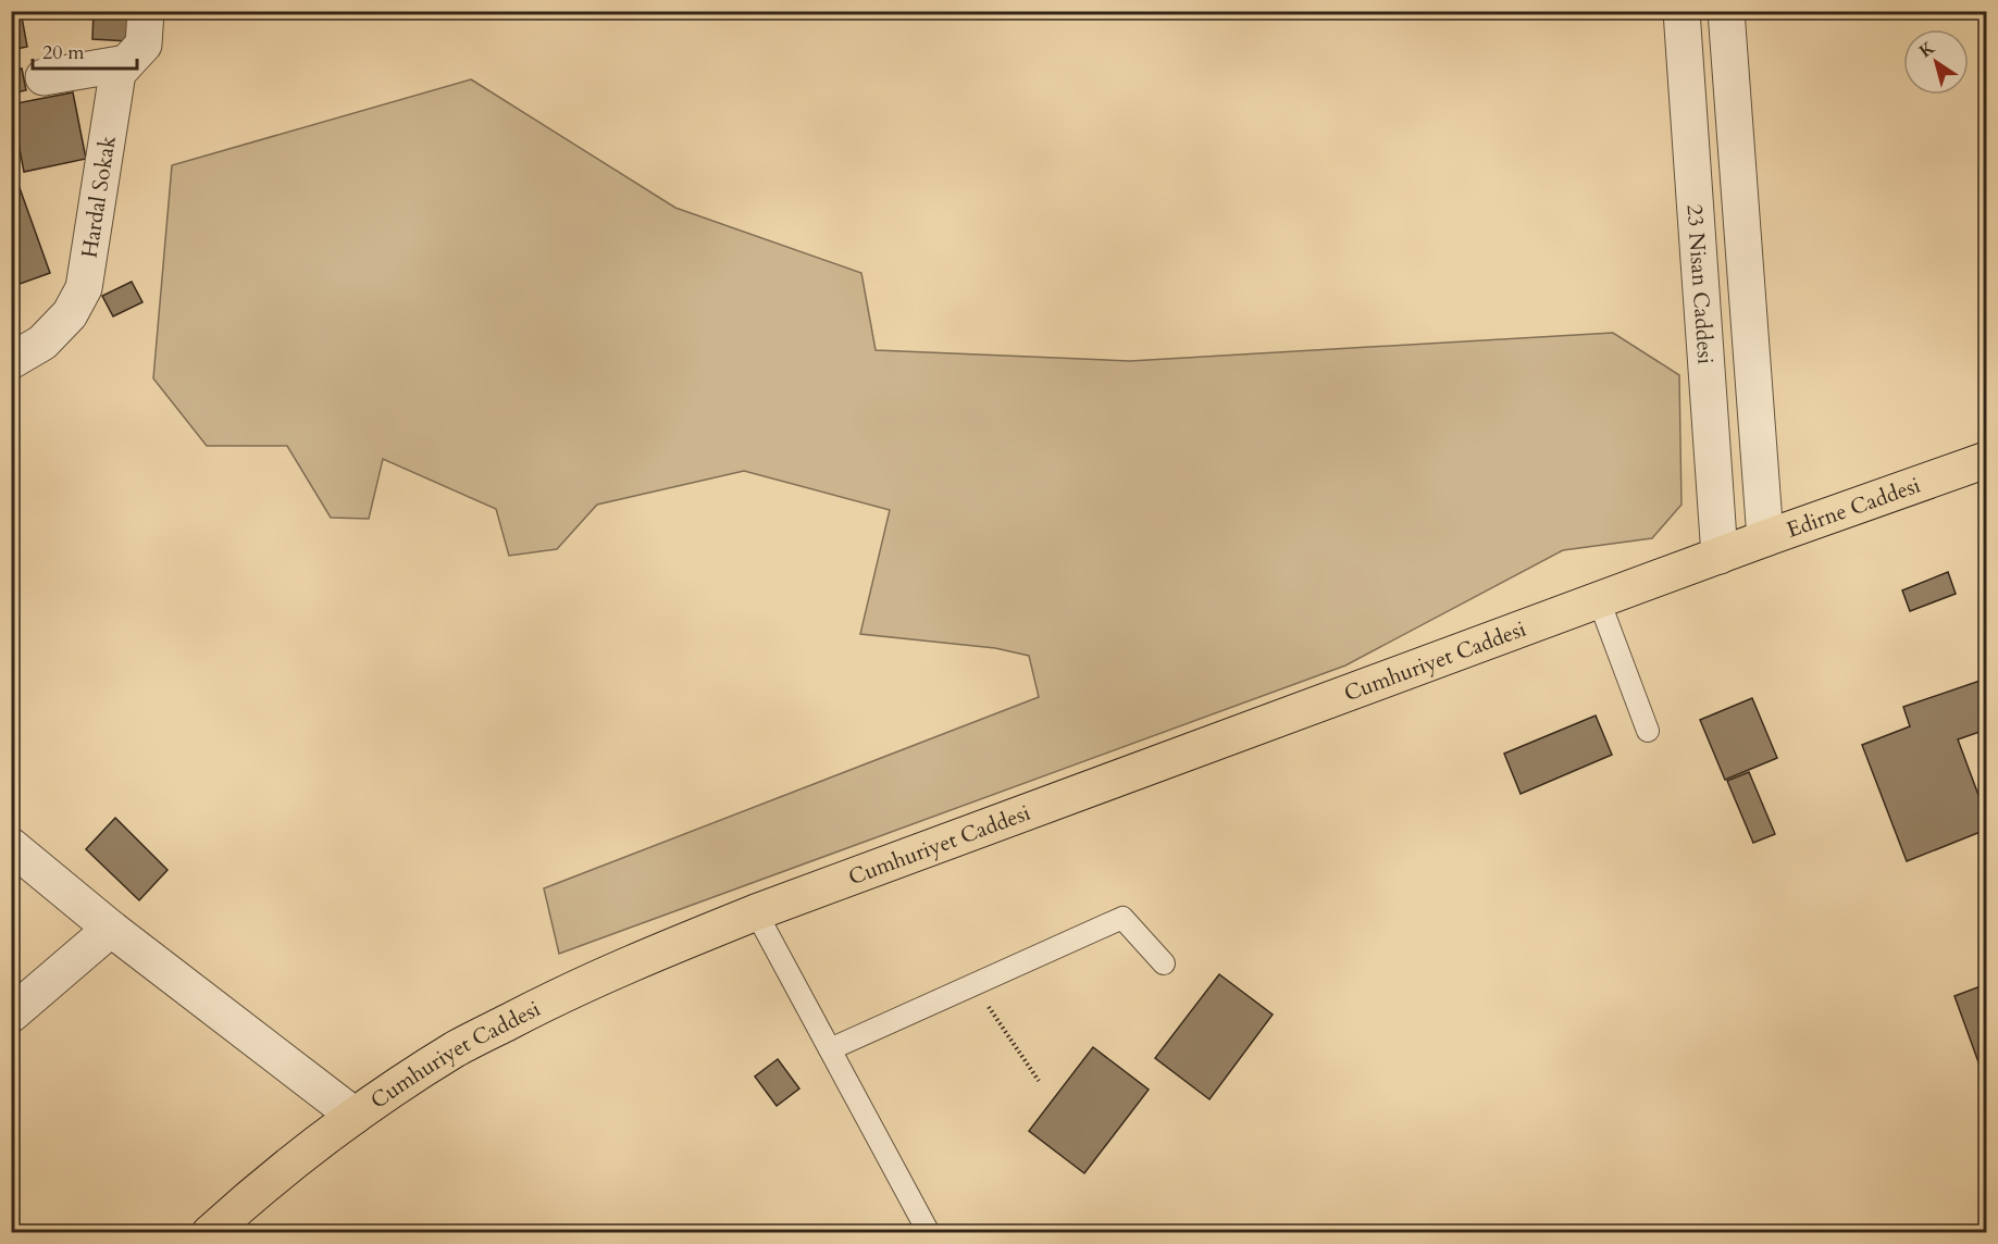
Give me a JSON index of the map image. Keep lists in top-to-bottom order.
{
  "streets": {
    "main road": ["Edirne Caddesi", "Cumhuriyet Caddesi"],
    "street": ["Hardal Sokak", "23 Nisan Caddesi"]
  },
  "crossings": [
    ["23 Nisan Caddesi", "Edirne Caddesi"],
    ["23 Nisan Caddesi", "Cumhuriyet Caddesi"],
    ["Edirne Caddesi", "Cumhuriyet Caddesi"]
  ],
  "scale_bar": "20 m",
  "north": "top left"
}
